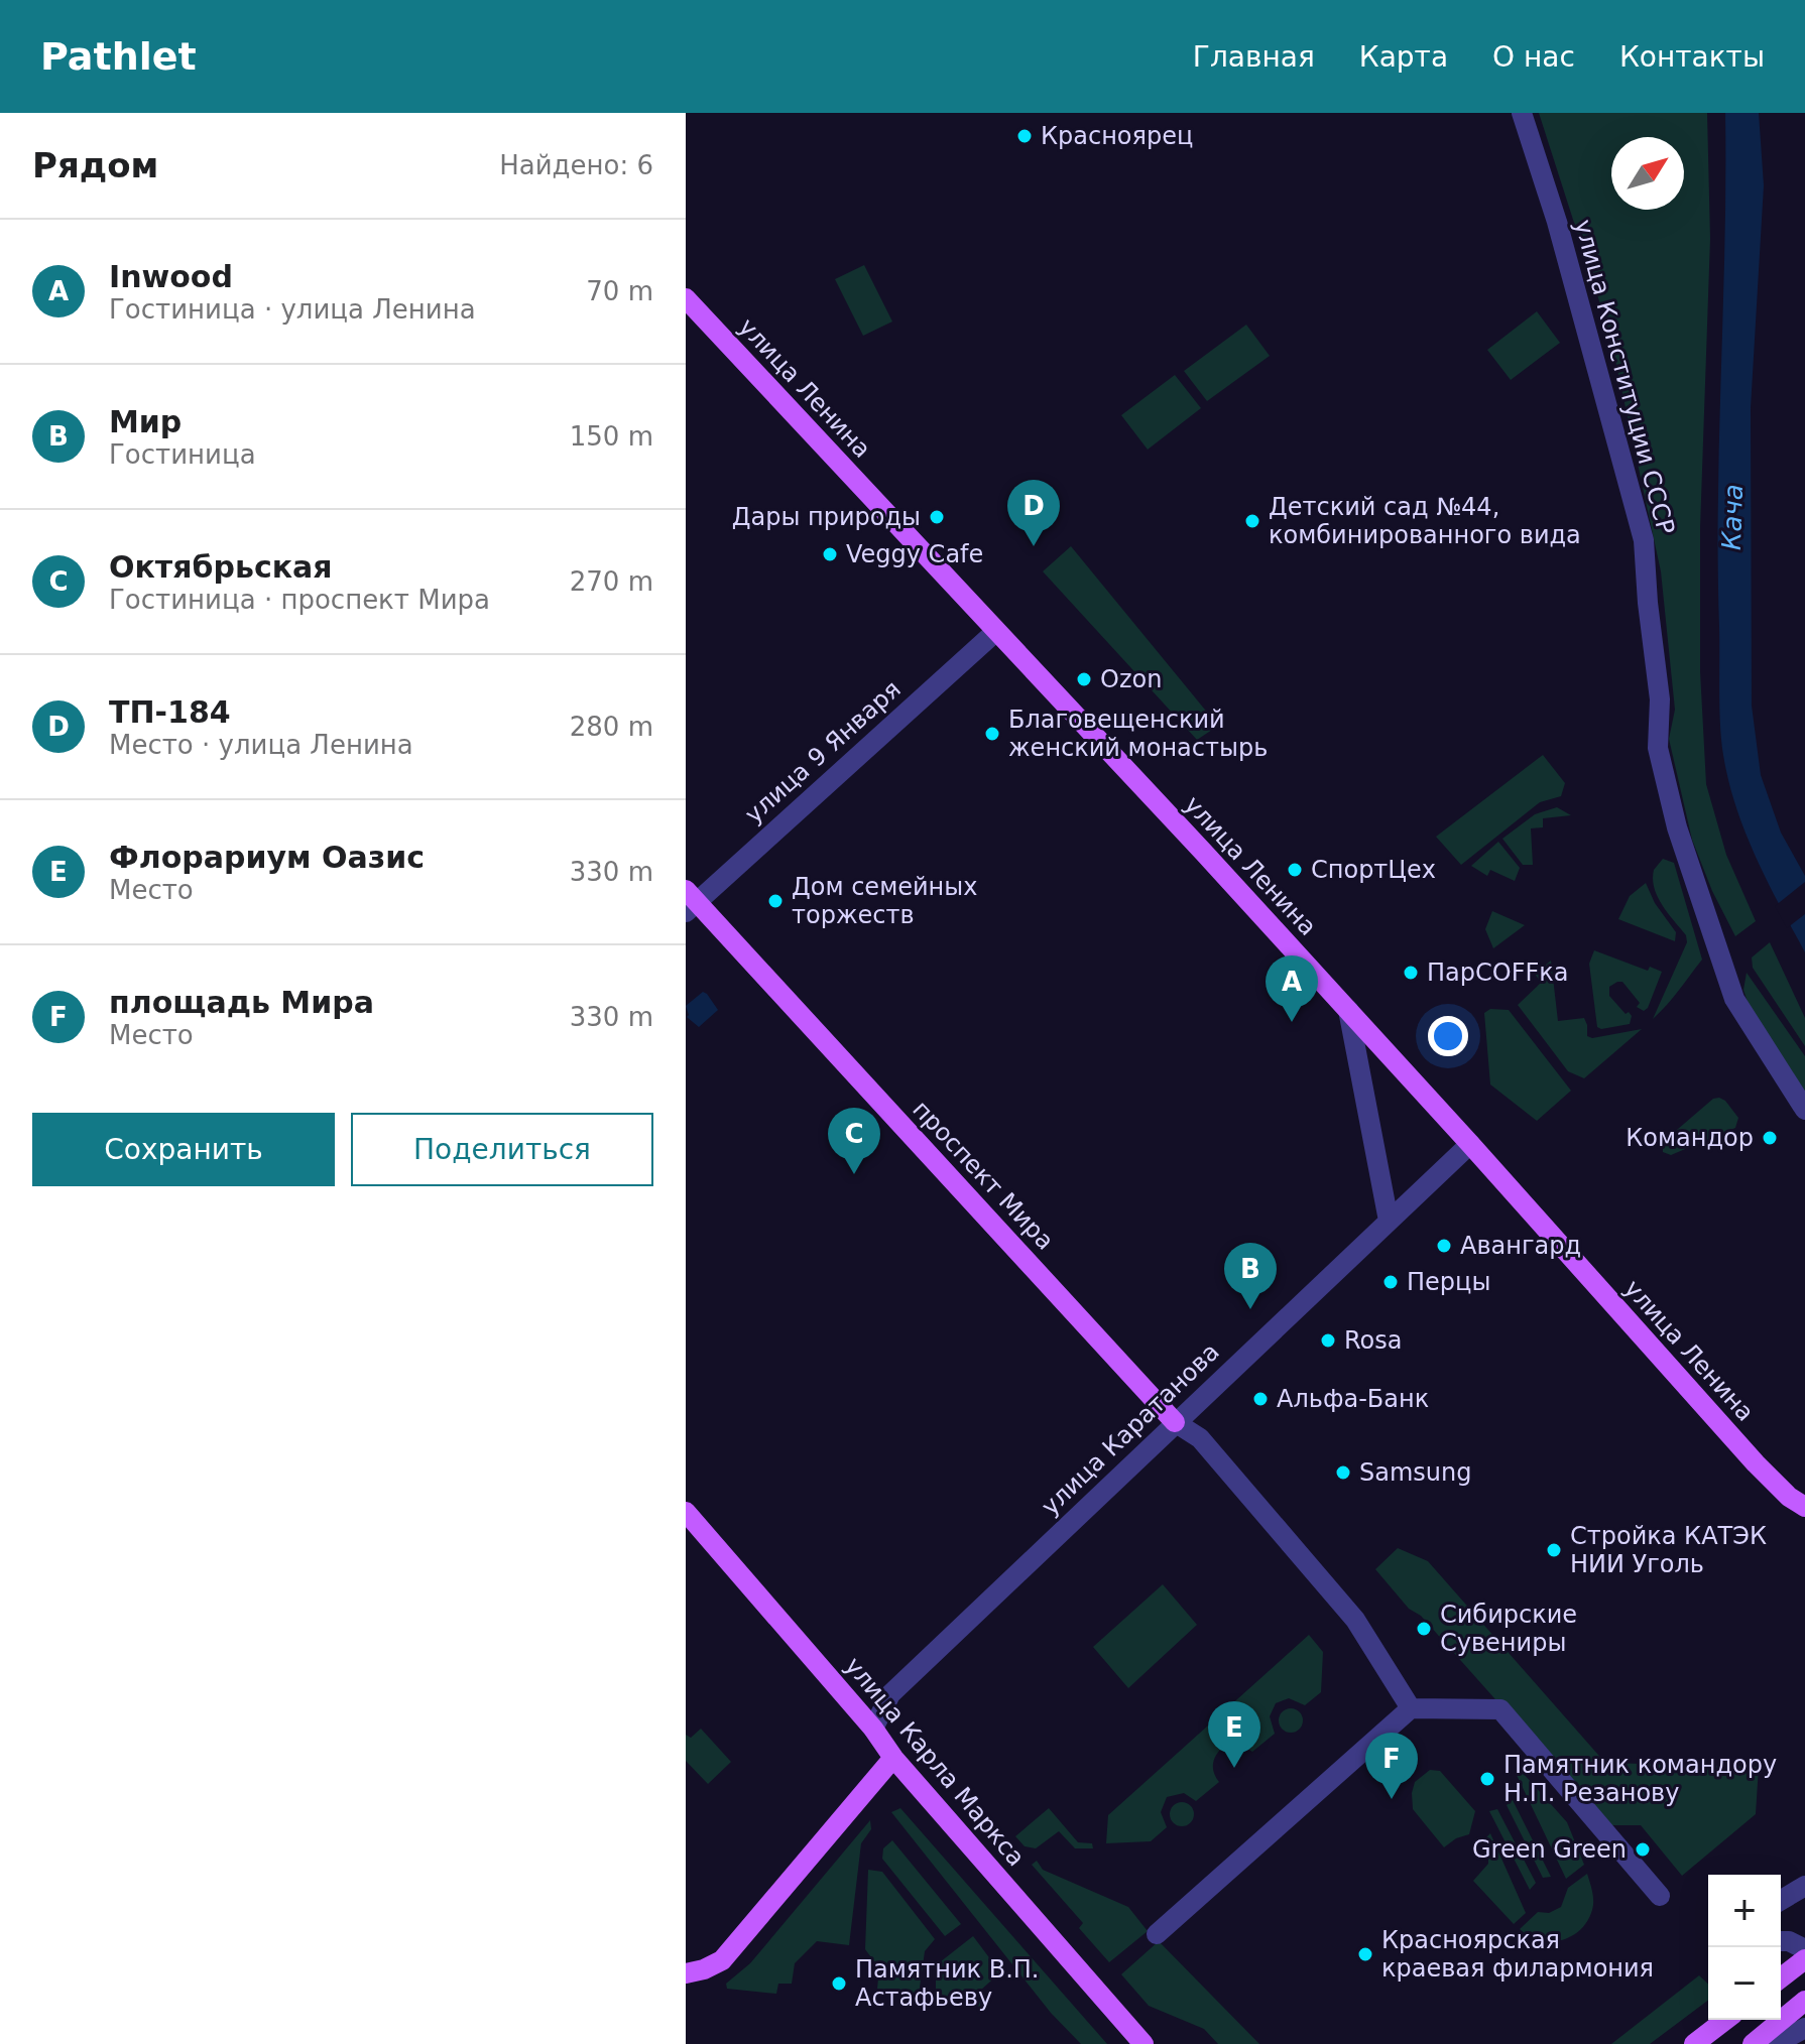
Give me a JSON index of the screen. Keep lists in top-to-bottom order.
{
  "streets": {
    "main road": ["улица Ленина", "проспект Мира", "улица Карла Маркса"],
    "street": ["улица Конституции СССР", "улица 9 Января", "улица Каратанова"]
  },
  "crossings": [
    ["улица Ленина", "улица 9 Января"],
    ["улица Ленина", "улица Каратанова"],
    ["улица 9 Января", "проспект Мира"],
    ["проспект Мира", "улица Каратанова"],
    ["улица Каратанова", "улица Карла Маркса"]
  ],
  "water": ["Кача"],
  "places": [
    "Красноярец",
    "Дары природы",
    "Детский сад №44, комбинированного вида",
    "Veggy Cafe",
    "Ozon",
    "Благовещенский женский монастырь",
    "СпортЦех",
    "Дом семейных торжеств",
    "ПарCOFFка",
    "Командор",
    "Авангард",
    "Перцы",
    "Rosa",
    "Альфа-Банк",
    "Samsung",
    "Стройка КАТЭК НИИ Уголь",
    "Сибирские Сувениры",
    "Памятник командору Н.П. Резанову",
    "Green Green",
    "Красноярская краевая филармония",
    "Памятник В.П. Астафьеву"
  ],
  "north": "top right",
  "page": {
    "header": "Pathlet",
    "nav": [
      "Главная",
      "Карта",
      "О нас",
      "Контакты"
    ],
    "heading": ["Рядом", "Найдено: 6"],
    "list": [
      {
        "mark": "A",
        "name": "Inwood",
        "note": "Гостиница · улица Ленина",
        "value": "70 m"
      },
      {
        "mark": "B",
        "name": "Мир",
        "note": "Гостиница",
        "value": "150 m"
      },
      {
        "mark": "C",
        "name": "Октябрьская",
        "note": "Гостиница · проспект Мира",
        "value": "270 m"
      },
      {
        "mark": "D",
        "name": "ТП-184",
        "note": "Место · улица Ленина",
        "value": "280 m"
      },
      {
        "mark": "E",
        "name": "Флорариум Оазис",
        "note": "Место",
        "value": "330 m"
      },
      {
        "mark": "F",
        "name": "площадь Мира",
        "note": "Место",
        "value": "330 m"
      }
    ],
    "pins": [
      "D",
      "A",
      "C",
      "B",
      "E",
      "F"
    ],
    "buttons": ["Сохранить", "Поделиться"],
    "map_buttons": ["+", "−"]
  }
}
